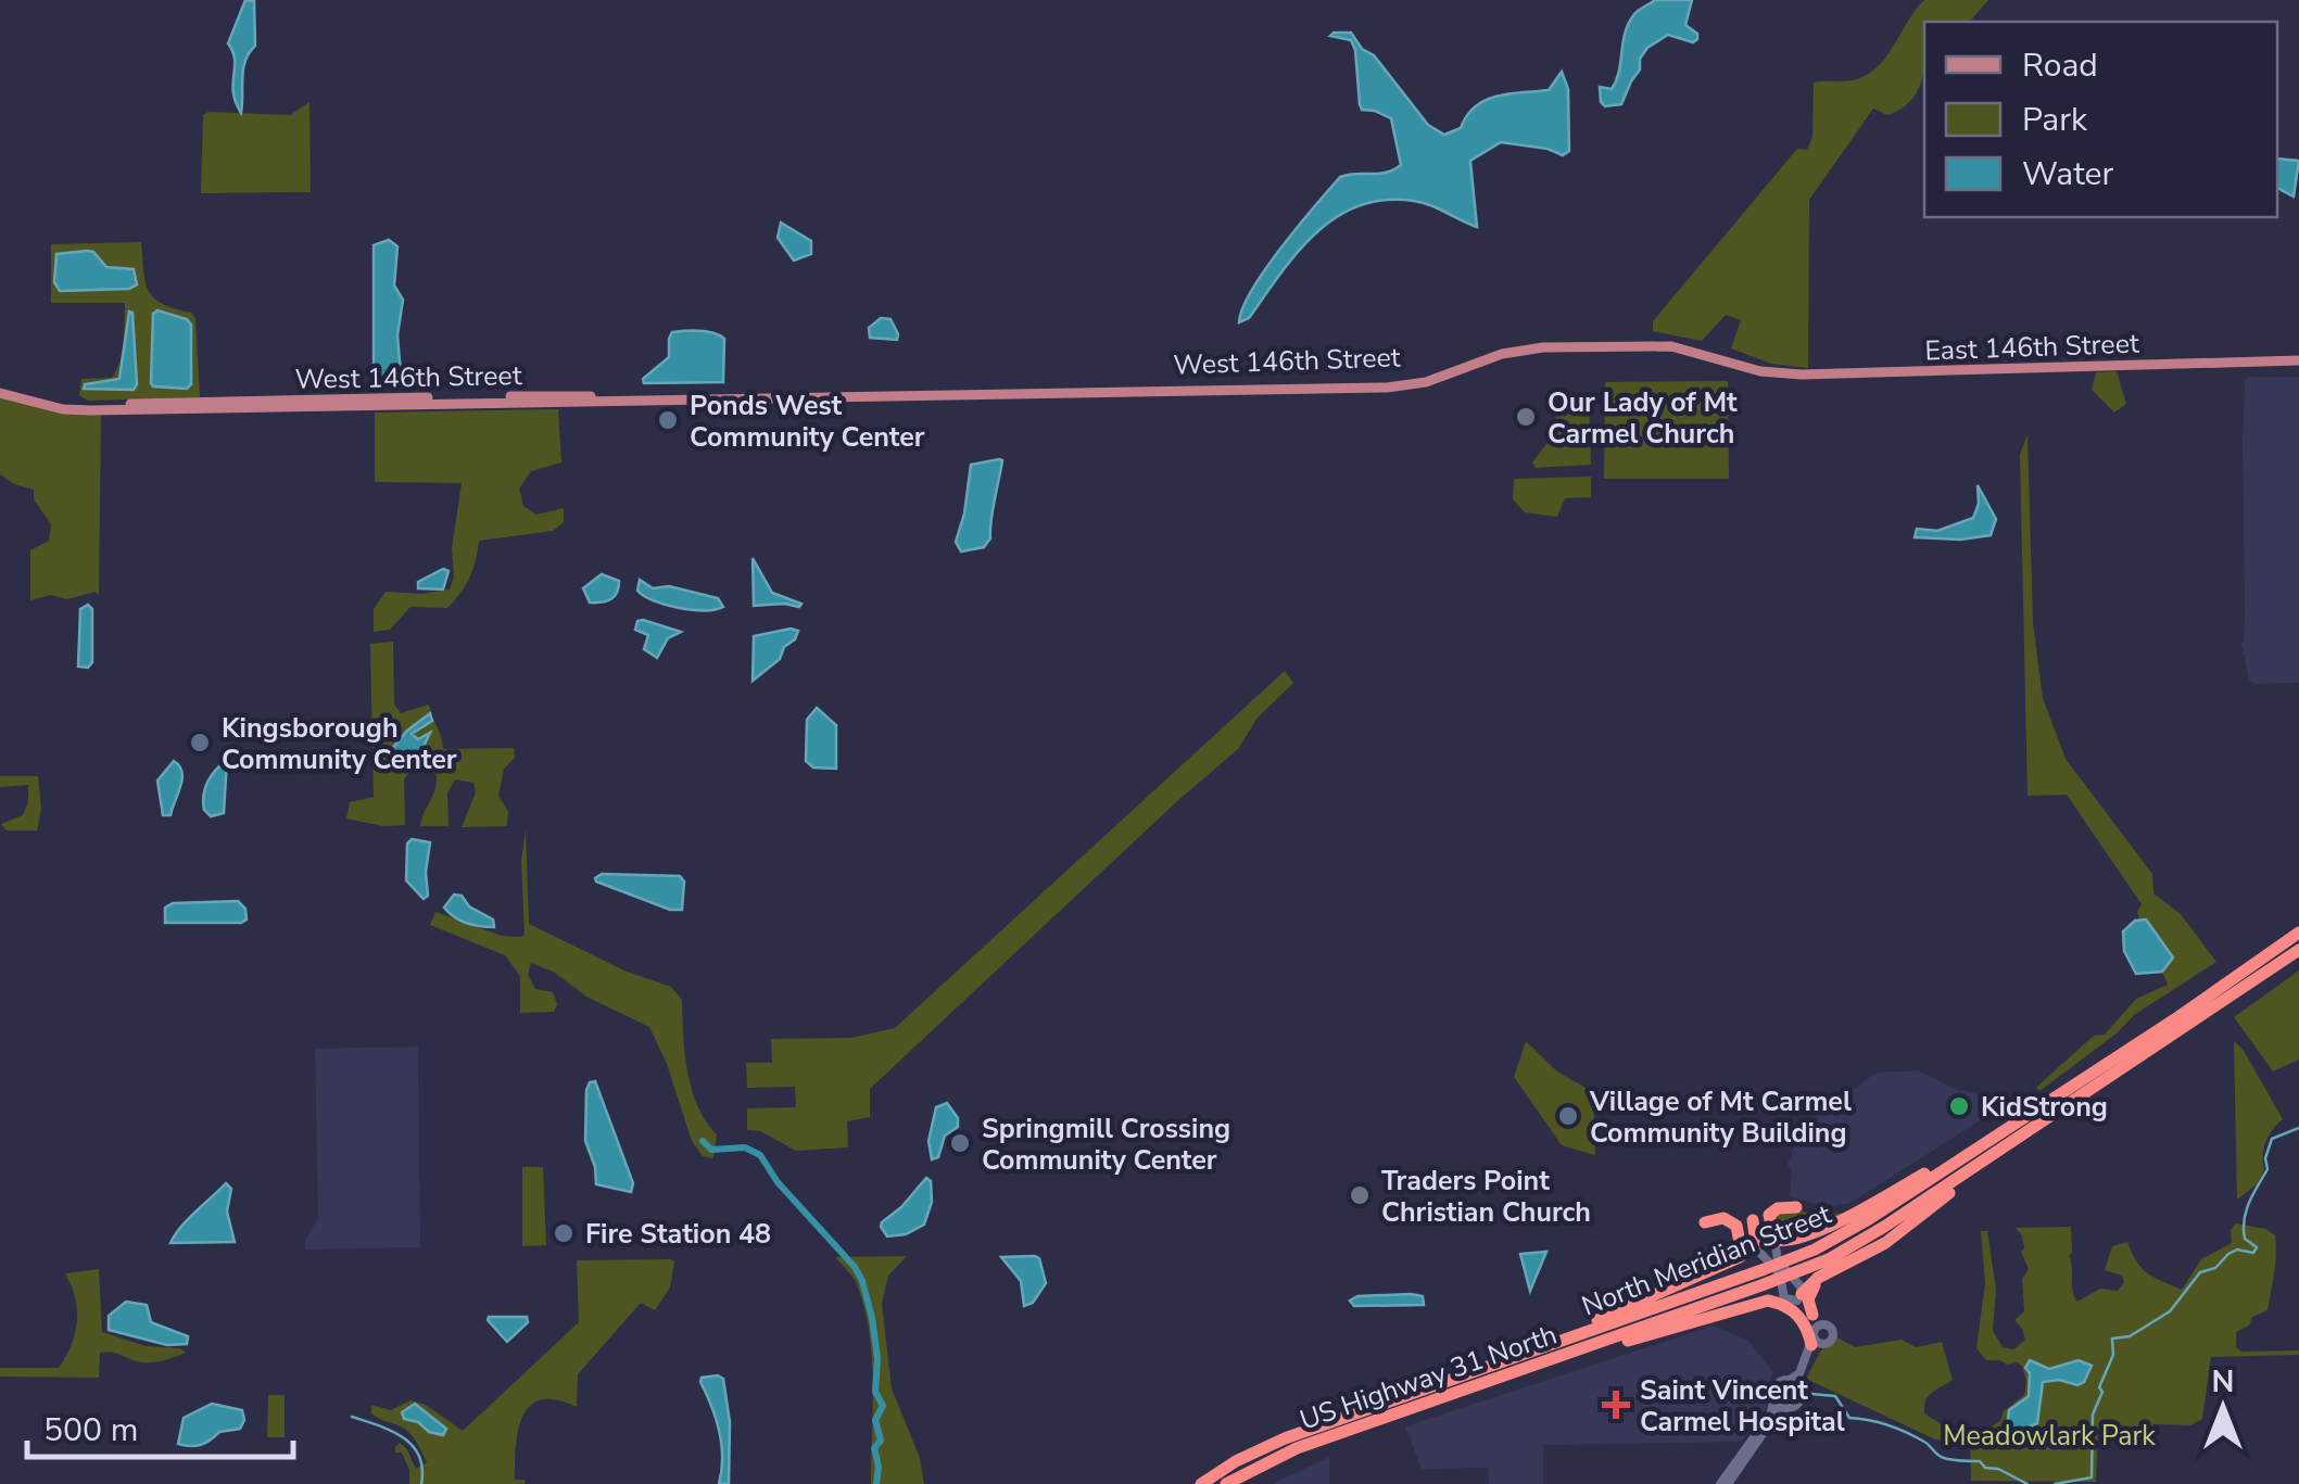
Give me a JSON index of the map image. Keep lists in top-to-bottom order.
{
  "streets": {
    "highway": ["North Meridian Street", "US Highway 31 North"],
    "main road": ["East 146th Street", "West 146th Street"]
  },
  "crossings": [
    ["East 146th Street", "West 146th Street"],
    ["North Meridian Street", "US Highway 31 North"]
  ],
  "parks": ["Meadowlark Park"],
  "places": {
    "other": [
      "Our Lady of Mt Carmel Church",
      "Ponds West Community Center",
      "Kingsborough Community Center",
      "KidStrong",
      "Village of Mt Carmel Community Building",
      "Springmill Crossing Community Center",
      "Traders Point Christian Church",
      "Fire Station 48"
    ],
    "health": ["Saint Vincent Carmel Hospital"]
  },
  "legend": ["Road", "Park", "Water"],
  "scale_bar": "500 m",
  "north": "top"
}
